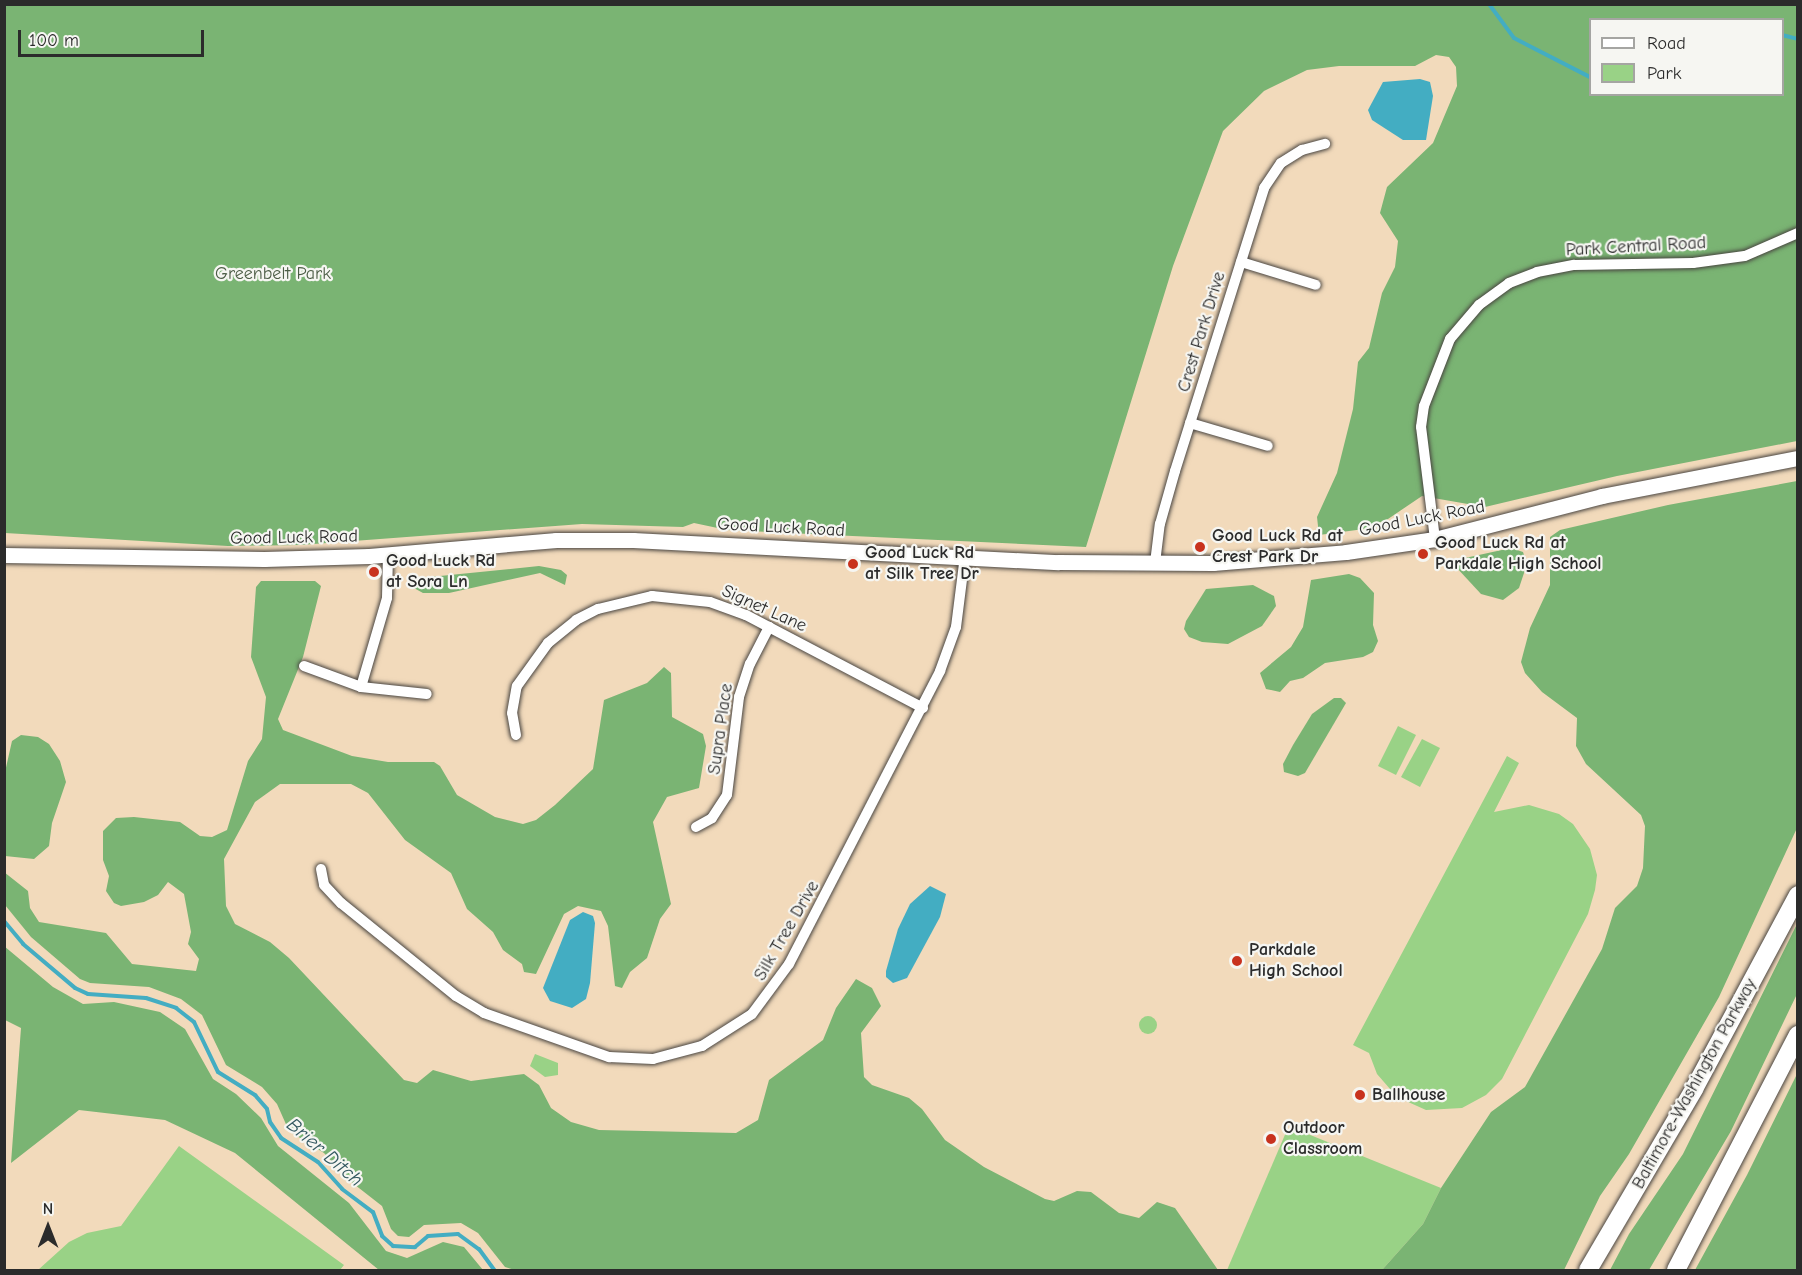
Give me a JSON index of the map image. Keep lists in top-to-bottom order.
{
  "streets": {
    "highway": ["Baltimore-Washington Parkway"],
    "main road": ["Good Luck Road"],
    "street": [
      "Park Central Road",
      "Crest Park Drive",
      "Signet Lane",
      "Supra Place",
      "Silk Tree Drive"
    ]
  },
  "crossings": [
    ["Park Central Road", "Good Luck Road"],
    ["Crest Park Drive", "Good Luck Road"],
    ["Good Luck Road", "Silk Tree Drive"],
    ["Signet Lane", "Supra Place"],
    ["Signet Lane", "Silk Tree Drive"]
  ],
  "water": ["Brier Ditch"],
  "parks": ["Greenbelt Park"],
  "places": [
    "Good Luck Rd at Crest Park Dr",
    "Good Luck Rd at Parkdale High School",
    "Good Luck Rd at Silk Tree Dr",
    "Good Luck Rd at Sora Ln",
    "Parkdale High School",
    "Ballhouse",
    "Outdoor Classroom"
  ],
  "legend": ["Road", "Park"],
  "scale_bar": "100 m",
  "north": "top"
}
